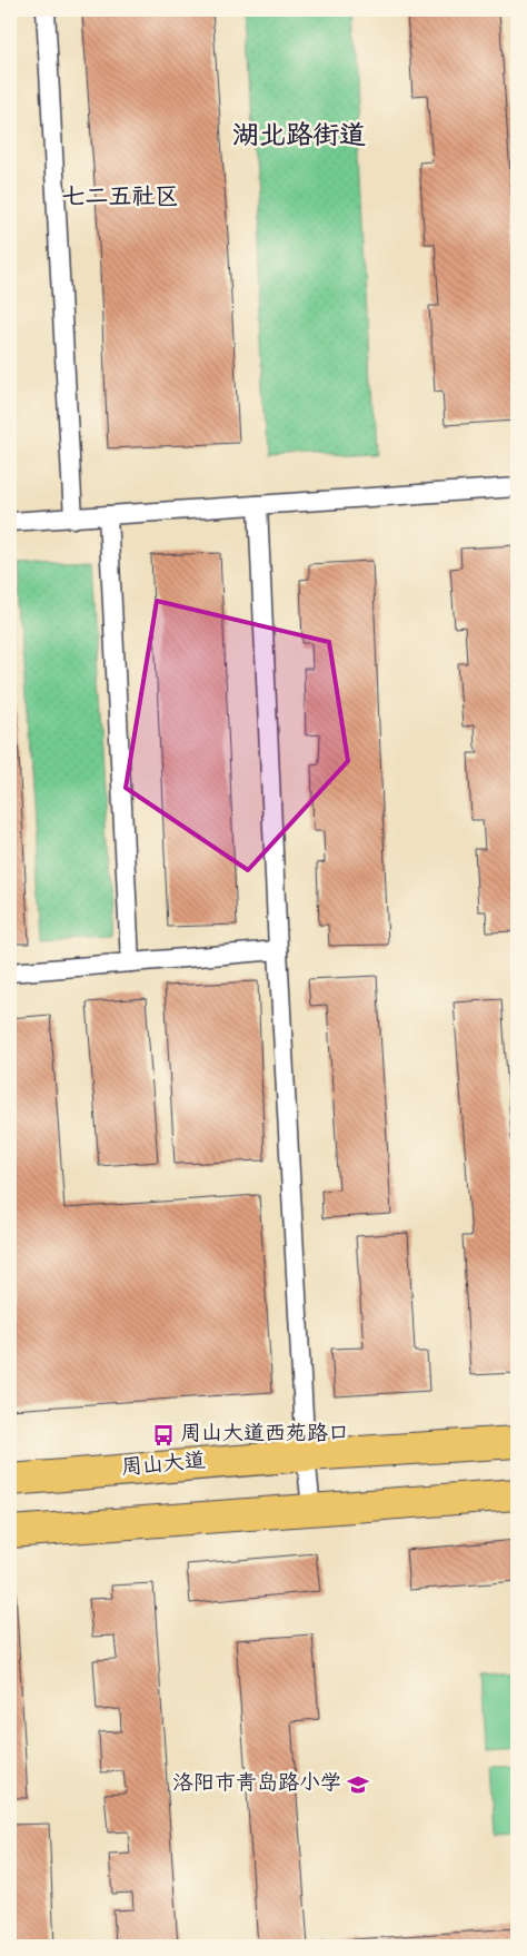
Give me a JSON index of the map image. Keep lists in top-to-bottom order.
{
  "streets": {
    "main road": ["周山大道"]
  },
  "districts": ["湖北路街道", "七二五社区"],
  "places": {
    "bus stop": ["周山大道西苑路口"],
    "school or university": ["洛阳市青岛路小学"]
  }
}
